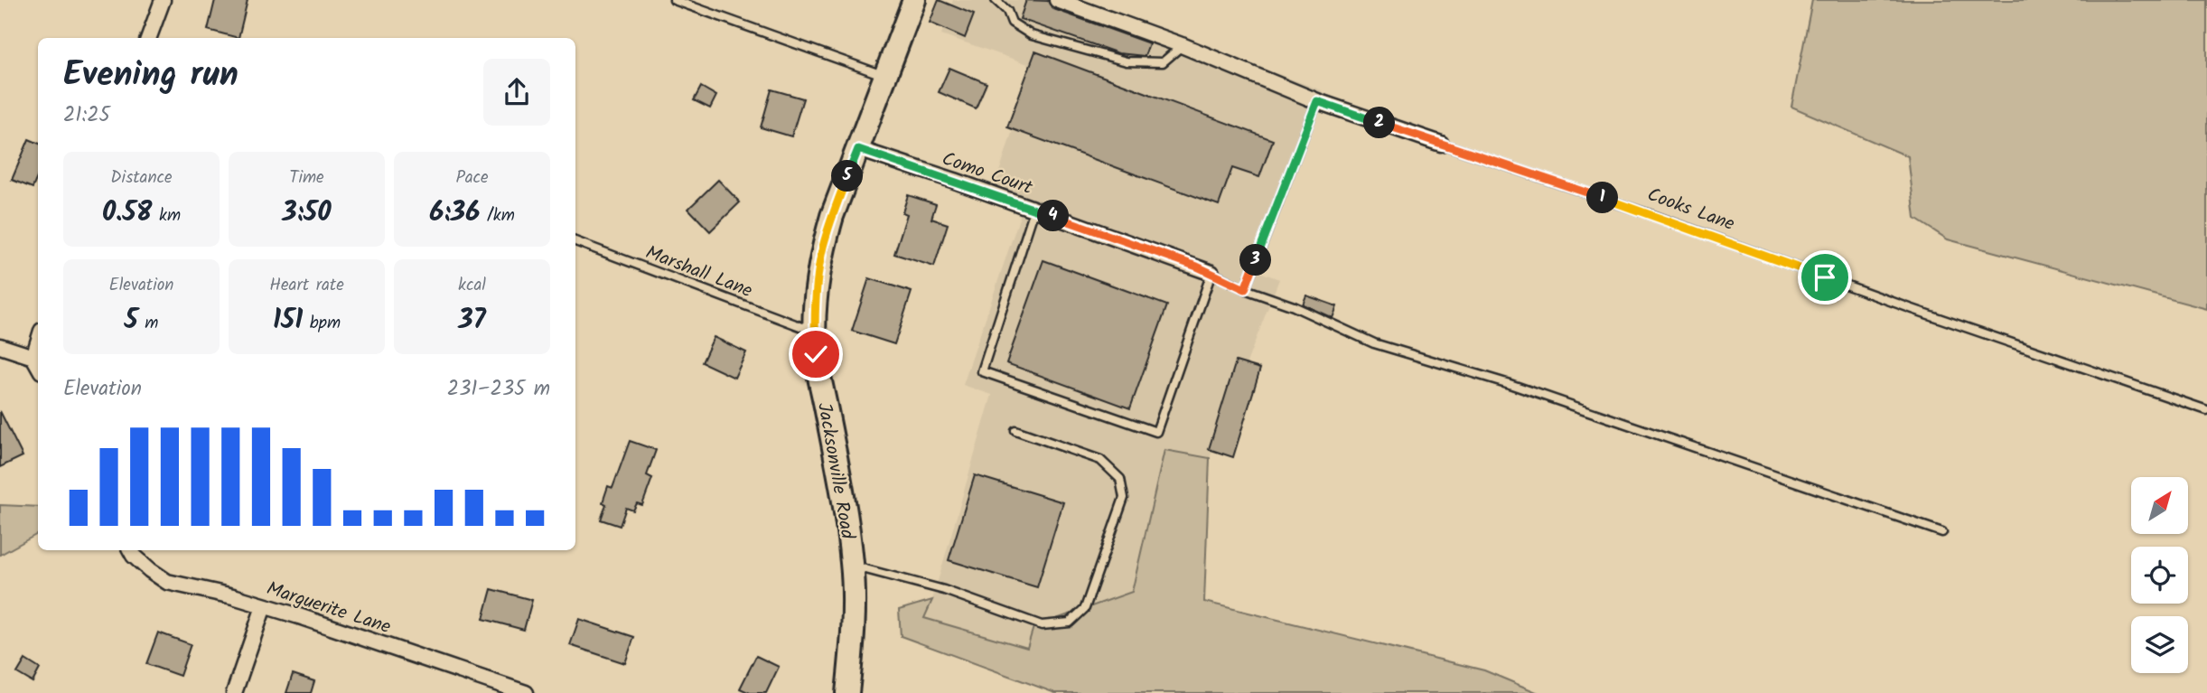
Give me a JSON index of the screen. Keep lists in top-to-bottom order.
{
  "streets": {
    "main road": ["Jacksonville Road"],
    "street": ["Como Court", "Cooks Lane", "Marguerite Lane"],
    "lane": ["Marshall Lane"]
  },
  "crossings": [
    ["Como Court", "Jacksonville Road"],
    ["Marshall Lane", "Jacksonville Road"]
  ],
  "north": "top right",
  "page": {
    "heading": ["Evening run", "21:25"],
    "pins": [
      "2",
      "5",
      "1",
      "4",
      "3"
    ],
    "stats": [
      ["Distance", "0.58 km"],
      ["Time", "3:50"],
      ["Pace", "6:36 /km"],
      ["Elevation", "5 m"],
      ["Heart rate", "151 bpm"],
      ["kcal", "37"]
    ],
    "chart": ["Elevation", "231–235 m"]
  }
}
